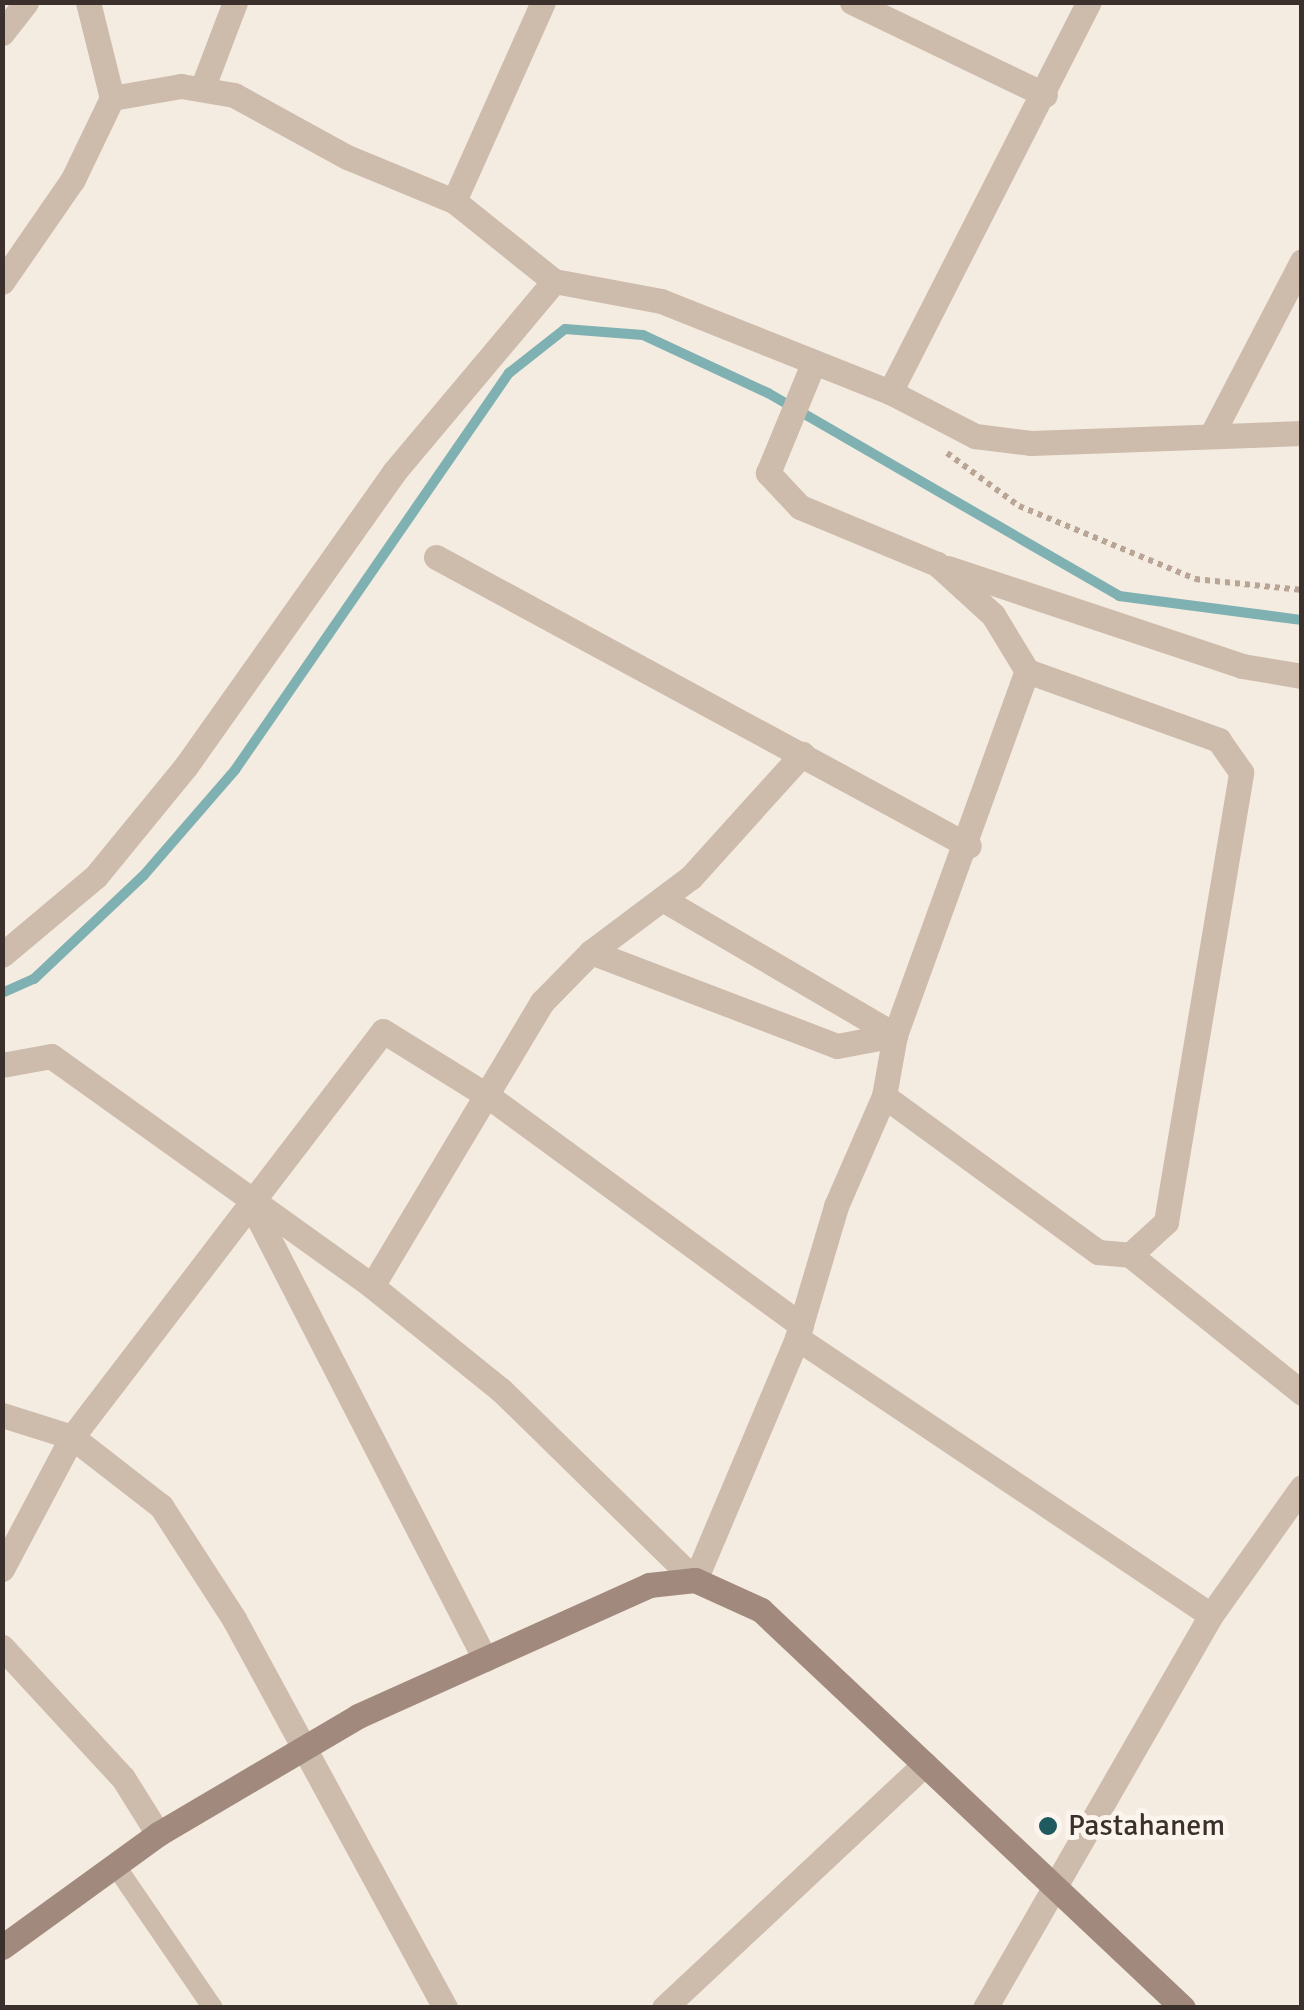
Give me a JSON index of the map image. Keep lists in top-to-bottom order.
{
  "places": ["Pastahanem"]
}
